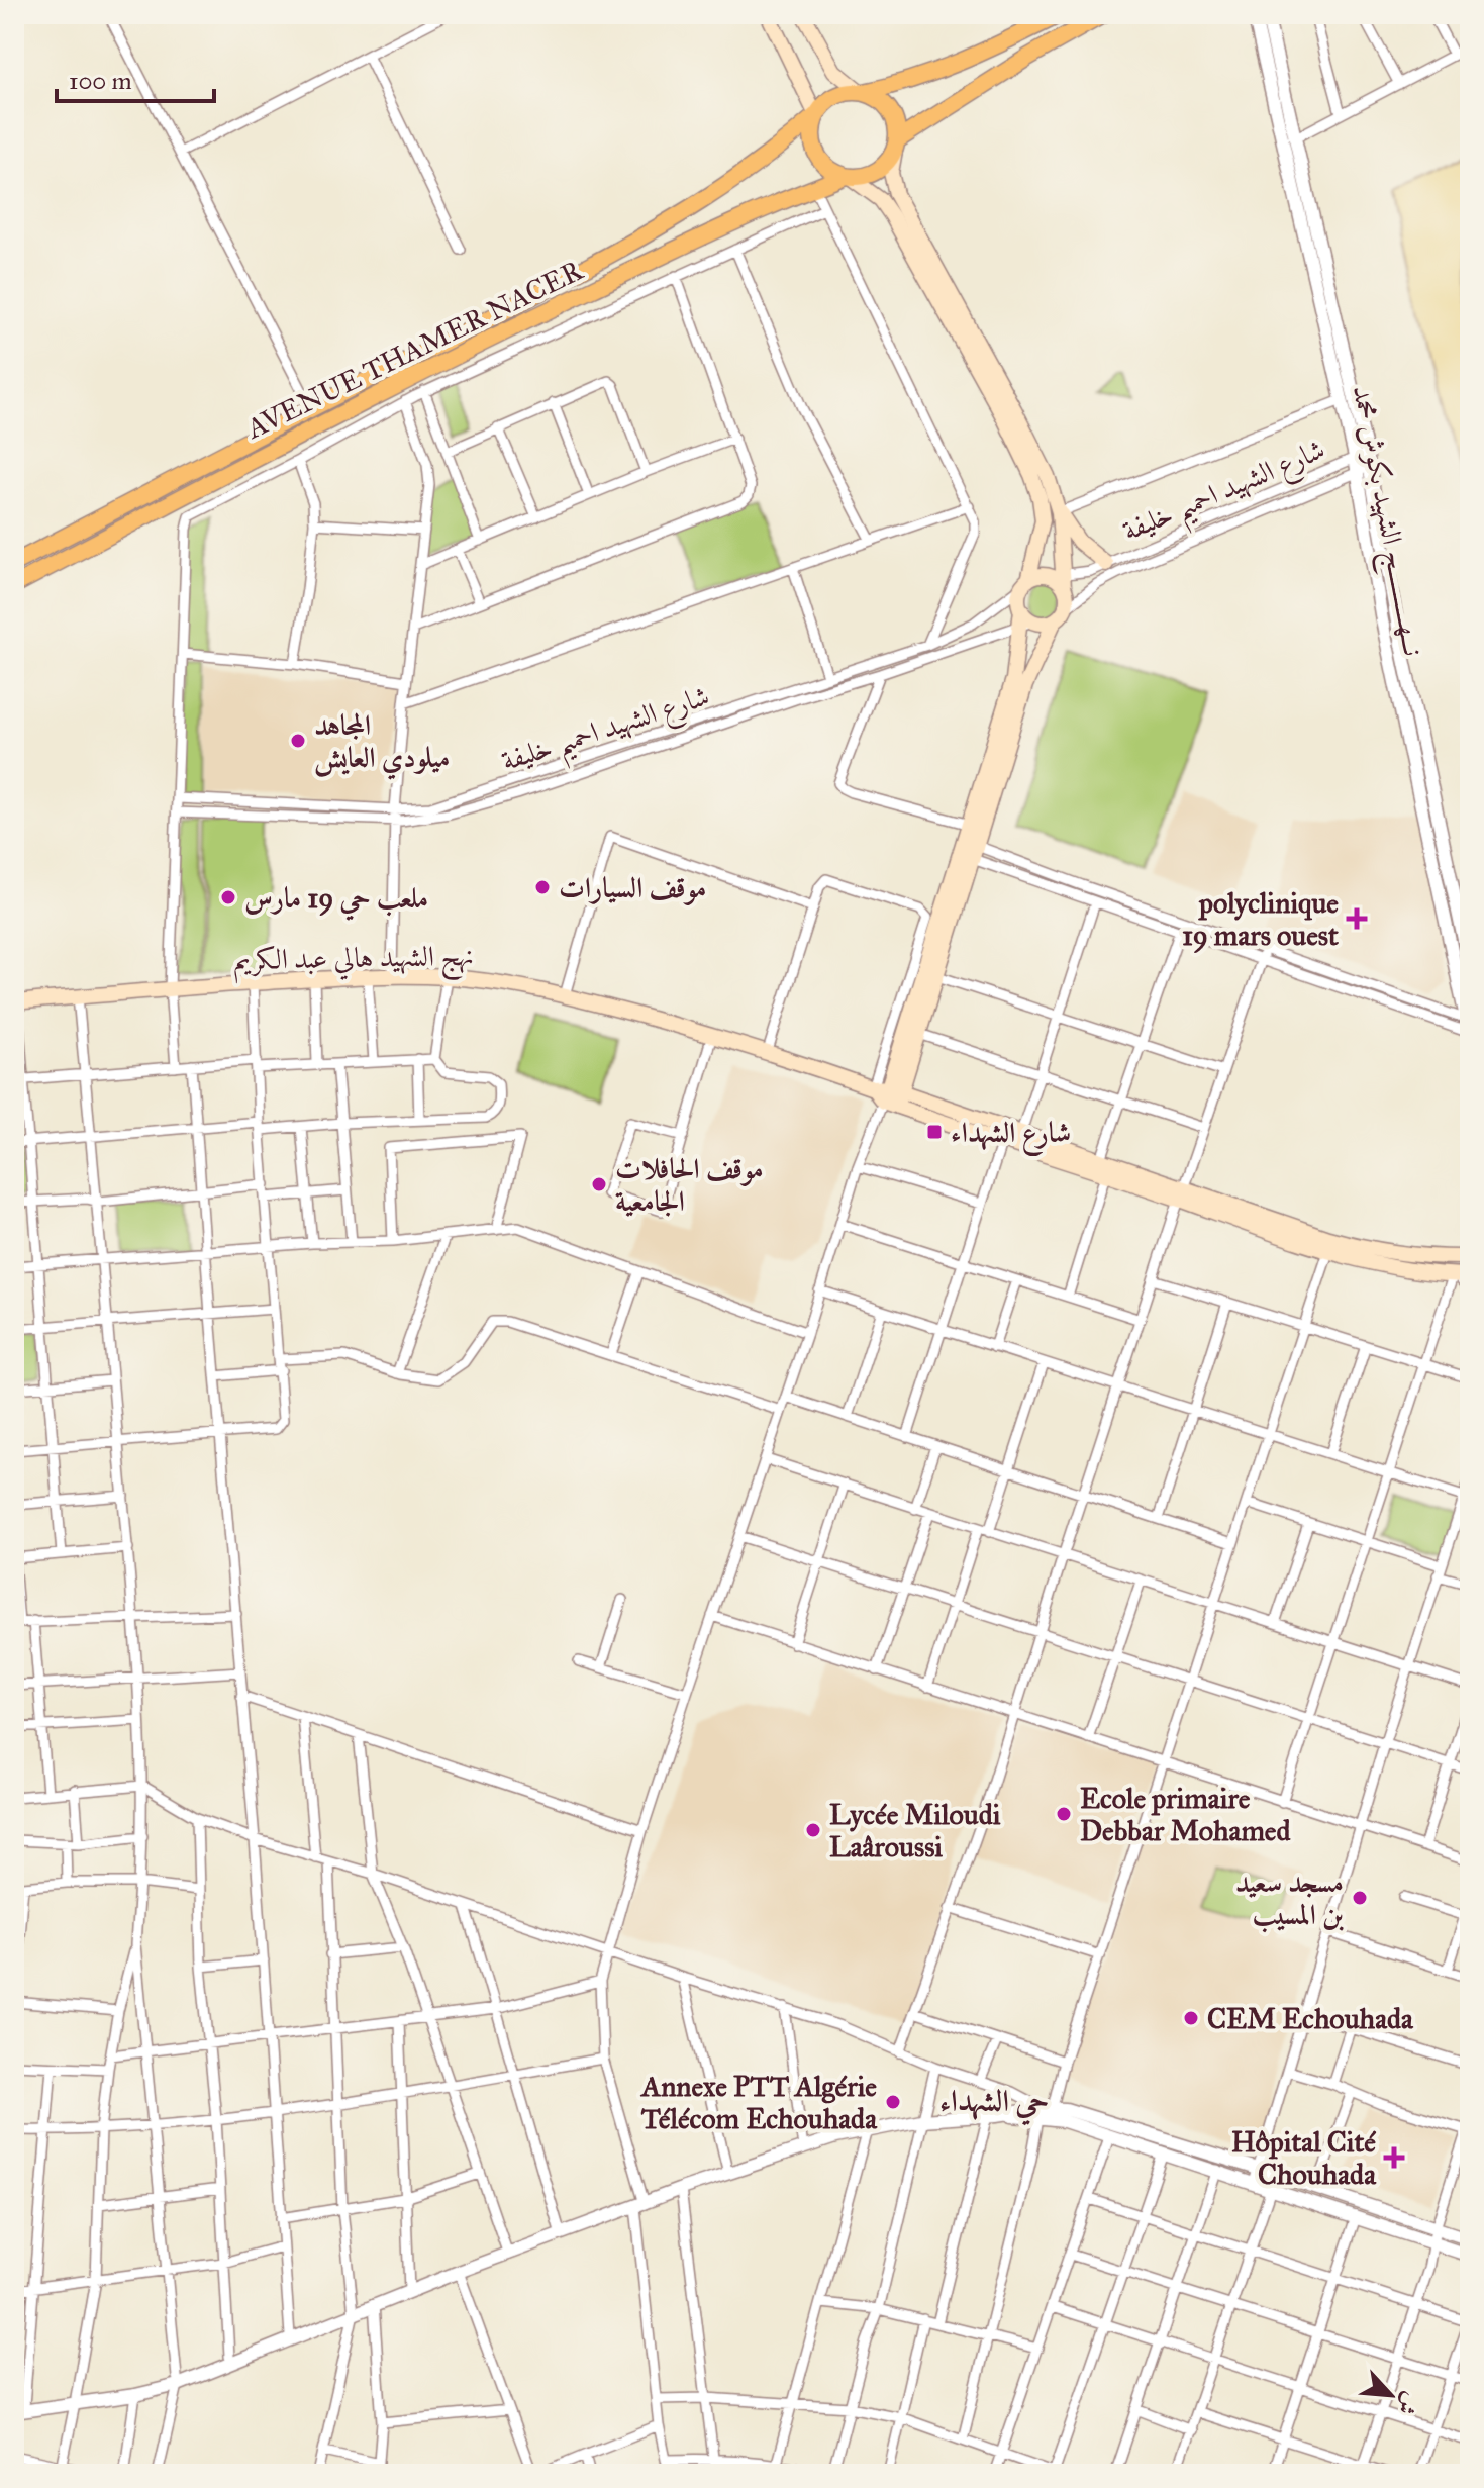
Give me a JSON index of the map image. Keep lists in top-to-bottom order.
{
  "streets": {
    "highway": ["AVENUE THAMER NACER"],
    "main road": ["نهج الشهيد هالي عبد الكريم"],
    "street": ["شارع الشهيد احميم خليفة", "نـــهـــــــــــج الشهيد بكوش محمد"]
  },
  "crossings": [
    ["شارع الشهيد احميم خليفة", "نـــهـــــــــــج الشهيد بكوش محمد"]
  ],
  "districts": ["حي الشهداء"],
  "places": {
    "other": [
      "المجاهد ميلودي العايش",
      "موقف السيارات",
      "ملعب حي 19 مارس",
      "موقف الحافلات الجامعية",
      "Ecole primaire Debbar Mohamed",
      "Lycée Miloudi Laâroussi",
      "مسجد سعيد بن المسيب",
      "CEM Echouhada",
      "Annexe PTT Algérie Télécom Echouhada"
    ],
    "health": ["polyclinique 19 mars ouest", "Hôpital Cité Chouhada"],
    "transit": ["شارع الشهداء"]
  },
  "scale_bar": "100 m",
  "north": "bottom right"
}
